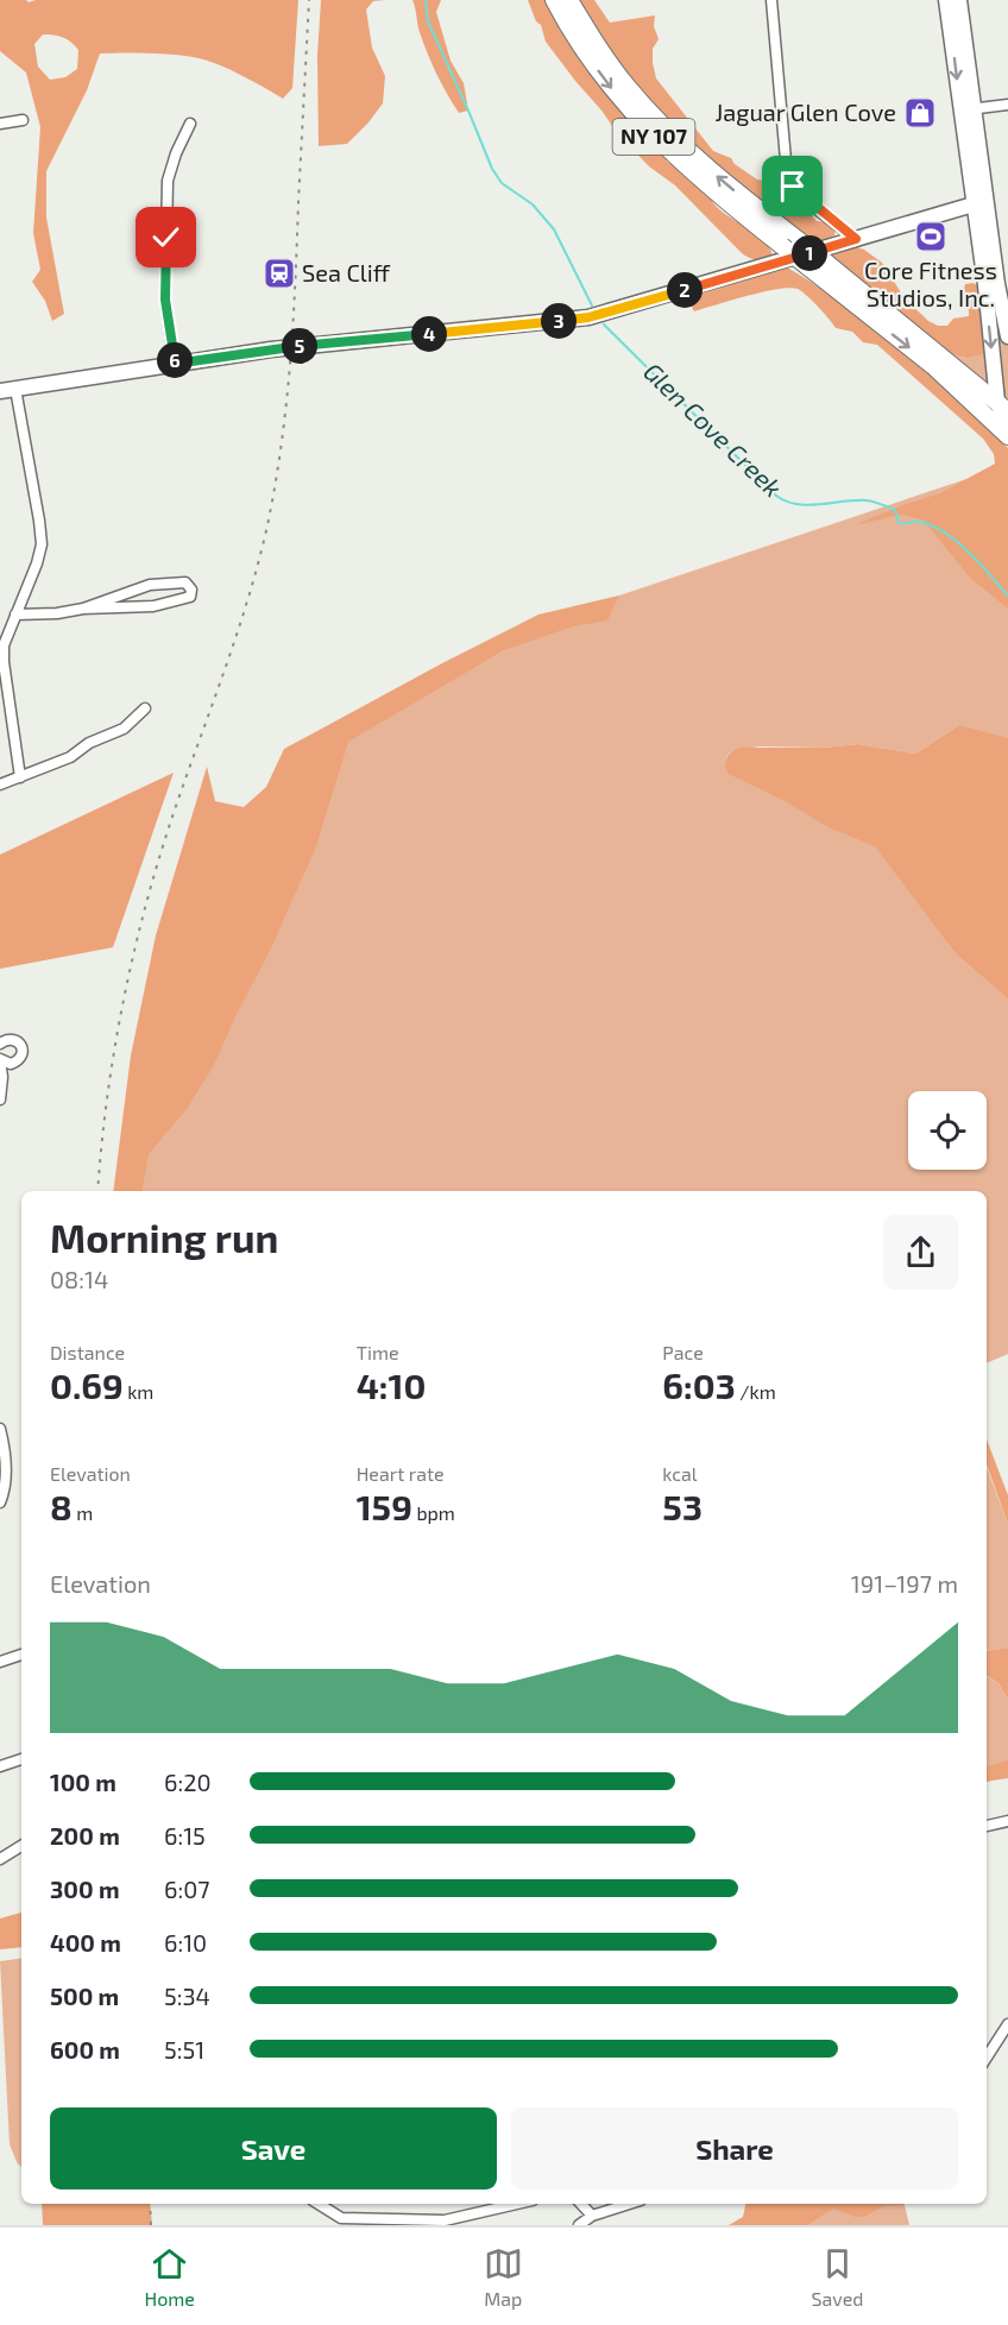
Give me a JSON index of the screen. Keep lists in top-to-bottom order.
{
  "streets": {
    "main road": ["NY 107"]
  },
  "water": ["Glen Cove Creek"],
  "places": {
    "shop": ["Jaguar Glen Cove"],
    "sports": ["Core Fitness Studios, Inc."],
    "station": ["Sea Cliff"]
  },
  "page": {
    "pins": [
      "1",
      "2",
      "3",
      "4",
      "5",
      "6"
    ],
    "heading": ["Morning run", "08:14"],
    "stats": [
      ["Distance", "0.69 km"],
      ["Time", "4:10"],
      ["Pace", "6:03 /km"],
      ["Elevation", "8 m"],
      ["Heart rate", "159 bpm"],
      ["kcal", "53"]
    ],
    "chart": ["Elevation", "191–197 m"],
    "list": [
      {
        "name": "100 m",
        "note": "6:20"
      },
      {
        "name": "200 m",
        "note": "6:15"
      },
      {
        "name": "300 m",
        "note": "6:07"
      },
      {
        "name": "400 m",
        "note": "6:10"
      },
      {
        "name": "500 m",
        "note": "5:34"
      },
      {
        "name": "600 m",
        "note": "5:51"
      }
    ],
    "buttons": ["Save", "Share"],
    "tabs": ["Home", "Map", "Saved"]
  }
}
